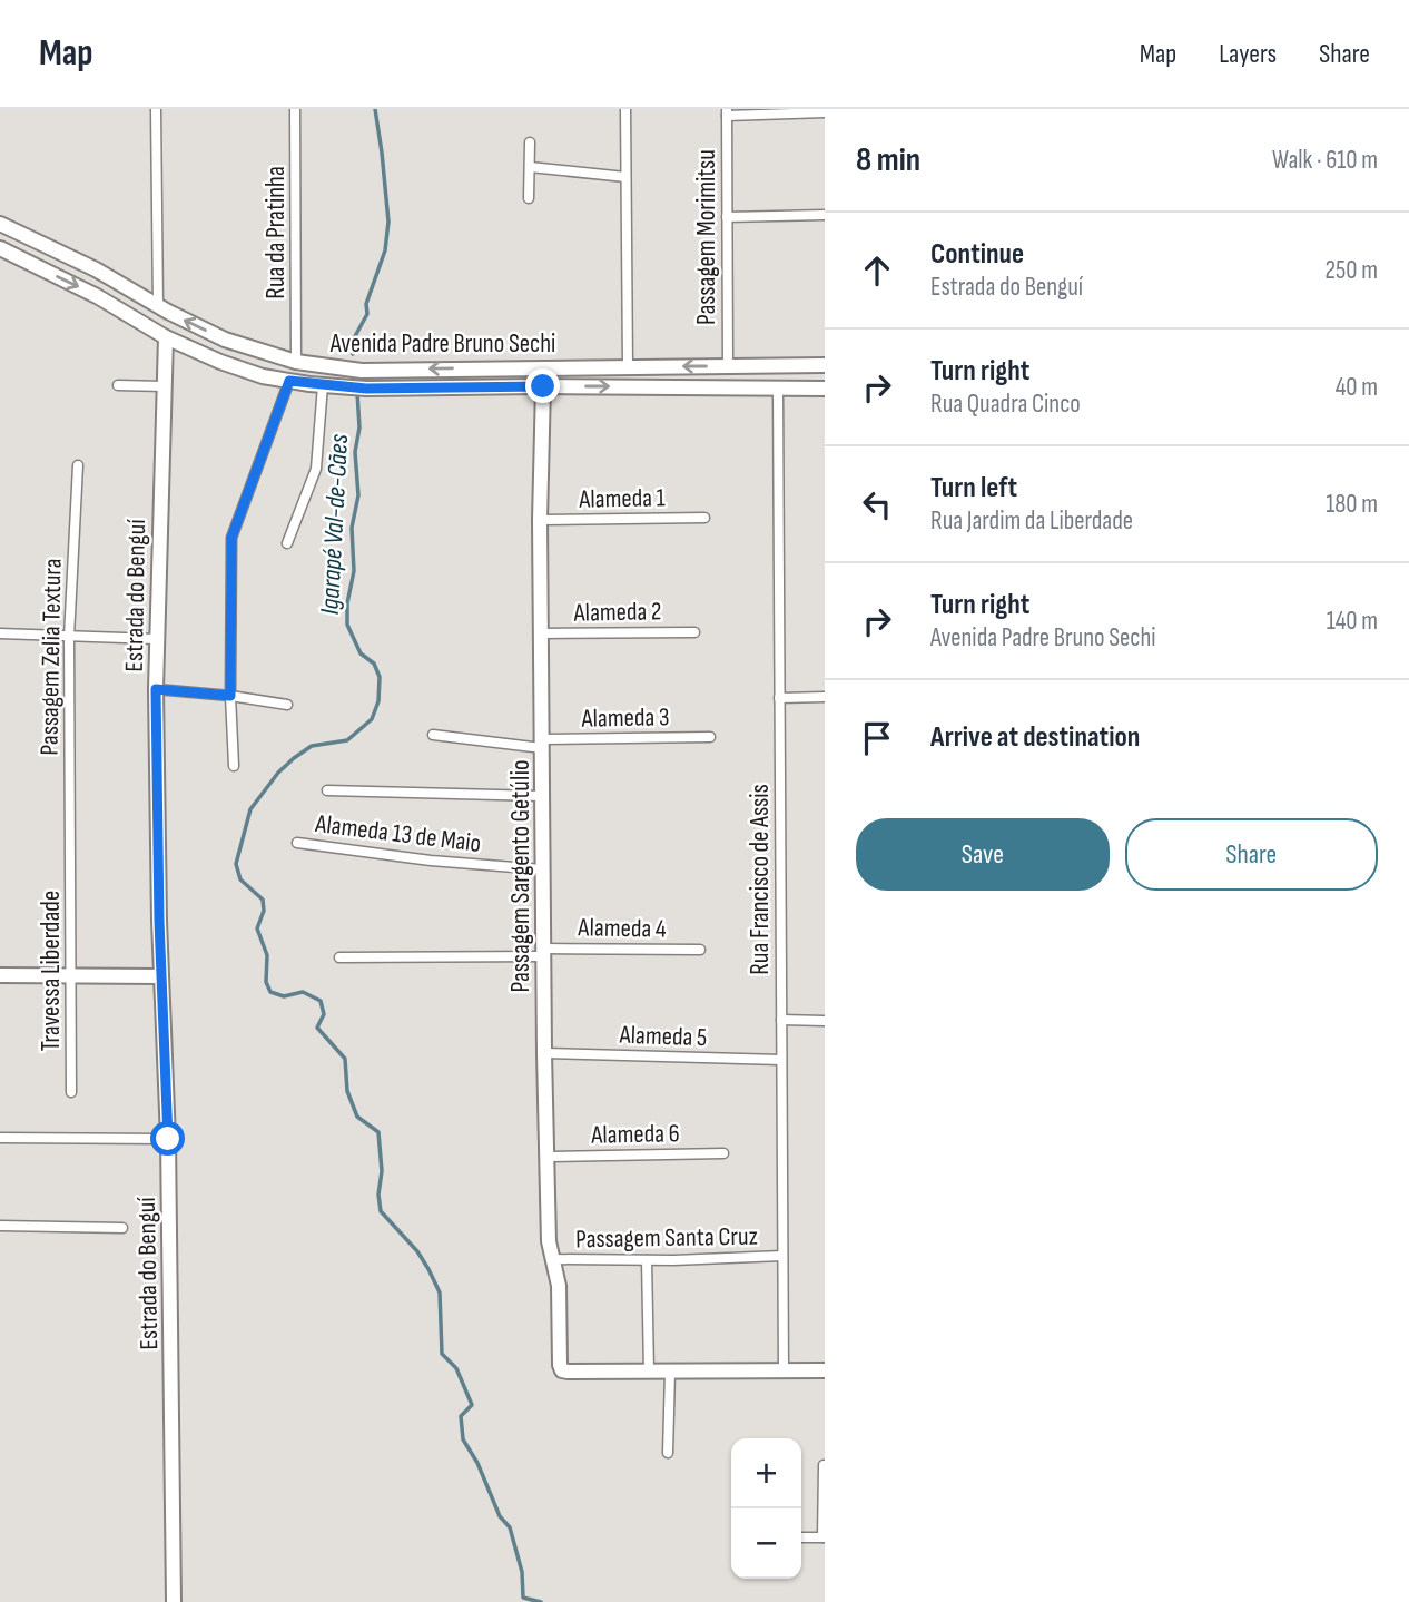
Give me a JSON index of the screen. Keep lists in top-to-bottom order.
{
  "streets": {
    "street": [
      "Rua da Pratinha",
      "Passagem Morimitsu",
      "Avenida Padre Bruno Sechi",
      "Alameda 1",
      "Estrada do Benguí",
      "Alameda 2",
      "Passagem Zelia Textura",
      "Alameda 3",
      "Alameda 13 de Maio",
      "Passagem Sargento Getúlio",
      "Rua Francisco de Assis",
      "Alameda 4",
      "Travessa Liberdade",
      "Alameda 5",
      "Alameda 6",
      "Passagem Santa Cruz"
    ]
  },
  "crossings": [
    ["Rua da Pratinha", "Avenida Padre Bruno Sechi"],
    ["Passagem Morimitsu", "Avenida Padre Bruno Sechi"],
    ["Avenida Padre Bruno Sechi", "Estrada do Benguí"],
    ["Avenida Padre Bruno Sechi", "Passagem Sargento Getúlio"],
    ["Avenida Padre Bruno Sechi", "Rua Francisco de Assis"],
    ["Alameda 1", "Passagem Sargento Getúlio"],
    ["Alameda 2", "Passagem Sargento Getúlio"],
    ["Passagem Zelia Textura", "Travessa Liberdade"],
    ["Alameda 3", "Passagem Sargento Getúlio"],
    ["Alameda 13 de Maio", "Passagem Sargento Getúlio"],
    ["Passagem Sargento Getúlio", "Alameda 4"],
    ["Passagem Sargento Getúlio", "Alameda 5"],
    ["Passagem Sargento Getúlio", "Alameda 6"],
    ["Passagem Sargento Getúlio", "Passagem Santa Cruz"],
    ["Rua Francisco de Assis", "Alameda 5"],
    ["Rua Francisco de Assis", "Passagem Santa Cruz"]
  ],
  "water": ["Igarapé Val-de-Cães"],
  "page": {
    "header": "Map",
    "nav": ["Map", "Layers", "Share"],
    "heading": ["8 min", "Walk · 610 m"],
    "list": [
      ["Continue", "Estrada do Benguí", "250 m"],
      ["Turn right", "Rua Quadra Cinco", "40 m"],
      ["Turn left", "Rua Jardim da Liberdade", "180 m"],
      ["Turn right", "Avenida Padre Bruno Sechi", "140 m"],
      "Arrive at destination"
    ],
    "buttons": ["Save", "Share"],
    "map_buttons": ["+", "−"]
  }
}
